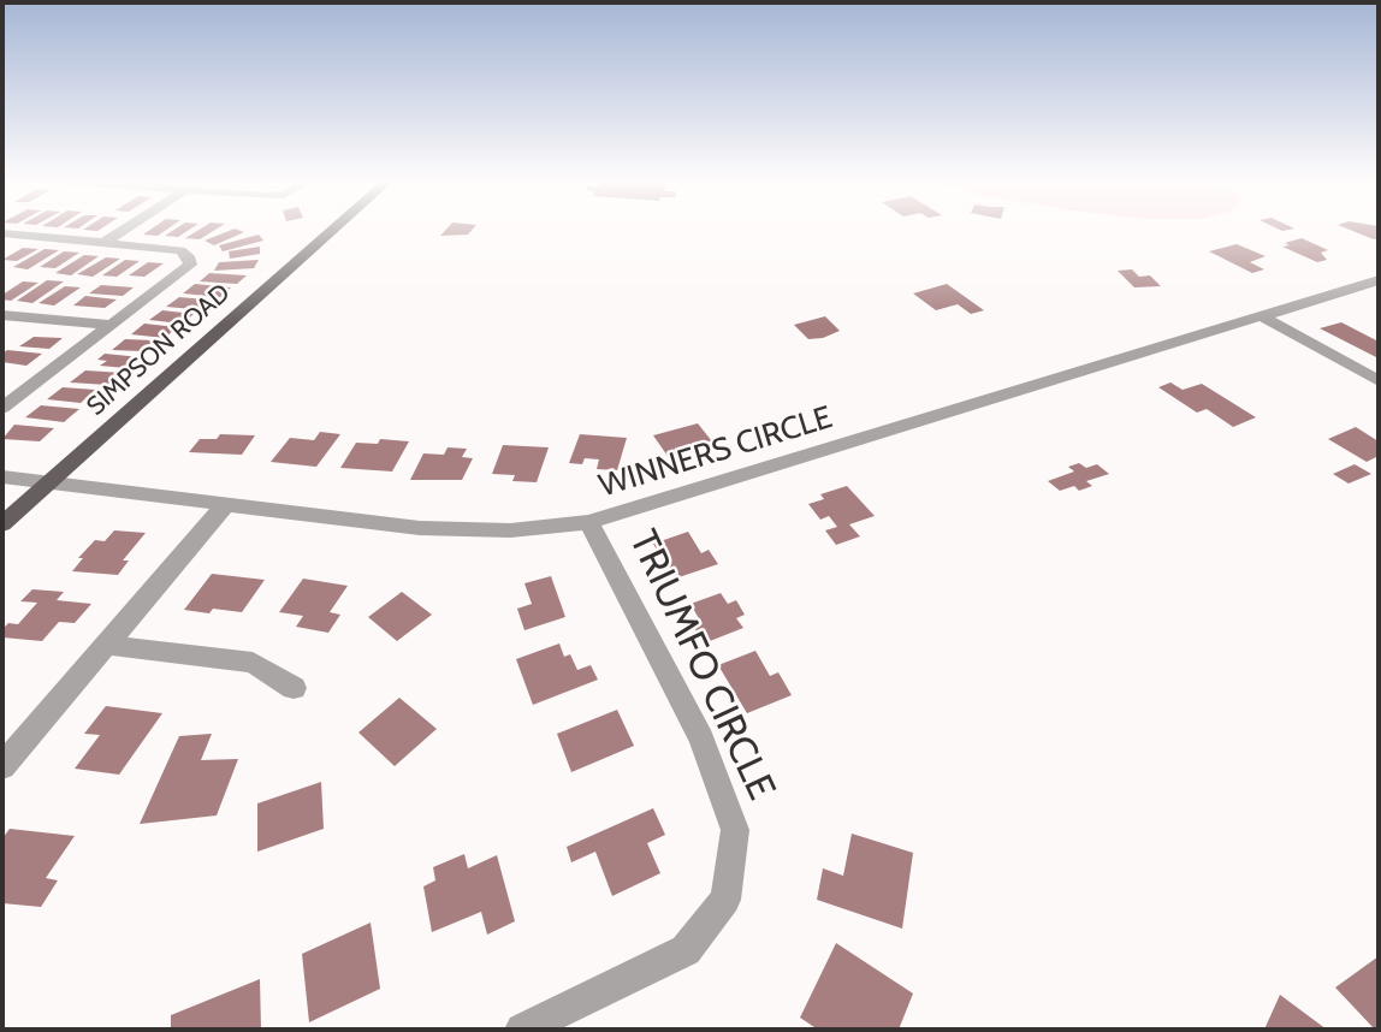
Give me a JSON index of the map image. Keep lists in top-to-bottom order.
{
  "streets": {
    "main road": ["SIMPSON ROAD"],
    "street": ["WINNERS CIRCLE", "TRIUMFO CIRCLE"]
  },
  "crossings": [
    ["SIMPSON ROAD", "WINNERS CIRCLE"],
    ["WINNERS CIRCLE", "TRIUMFO CIRCLE"]
  ]
}
